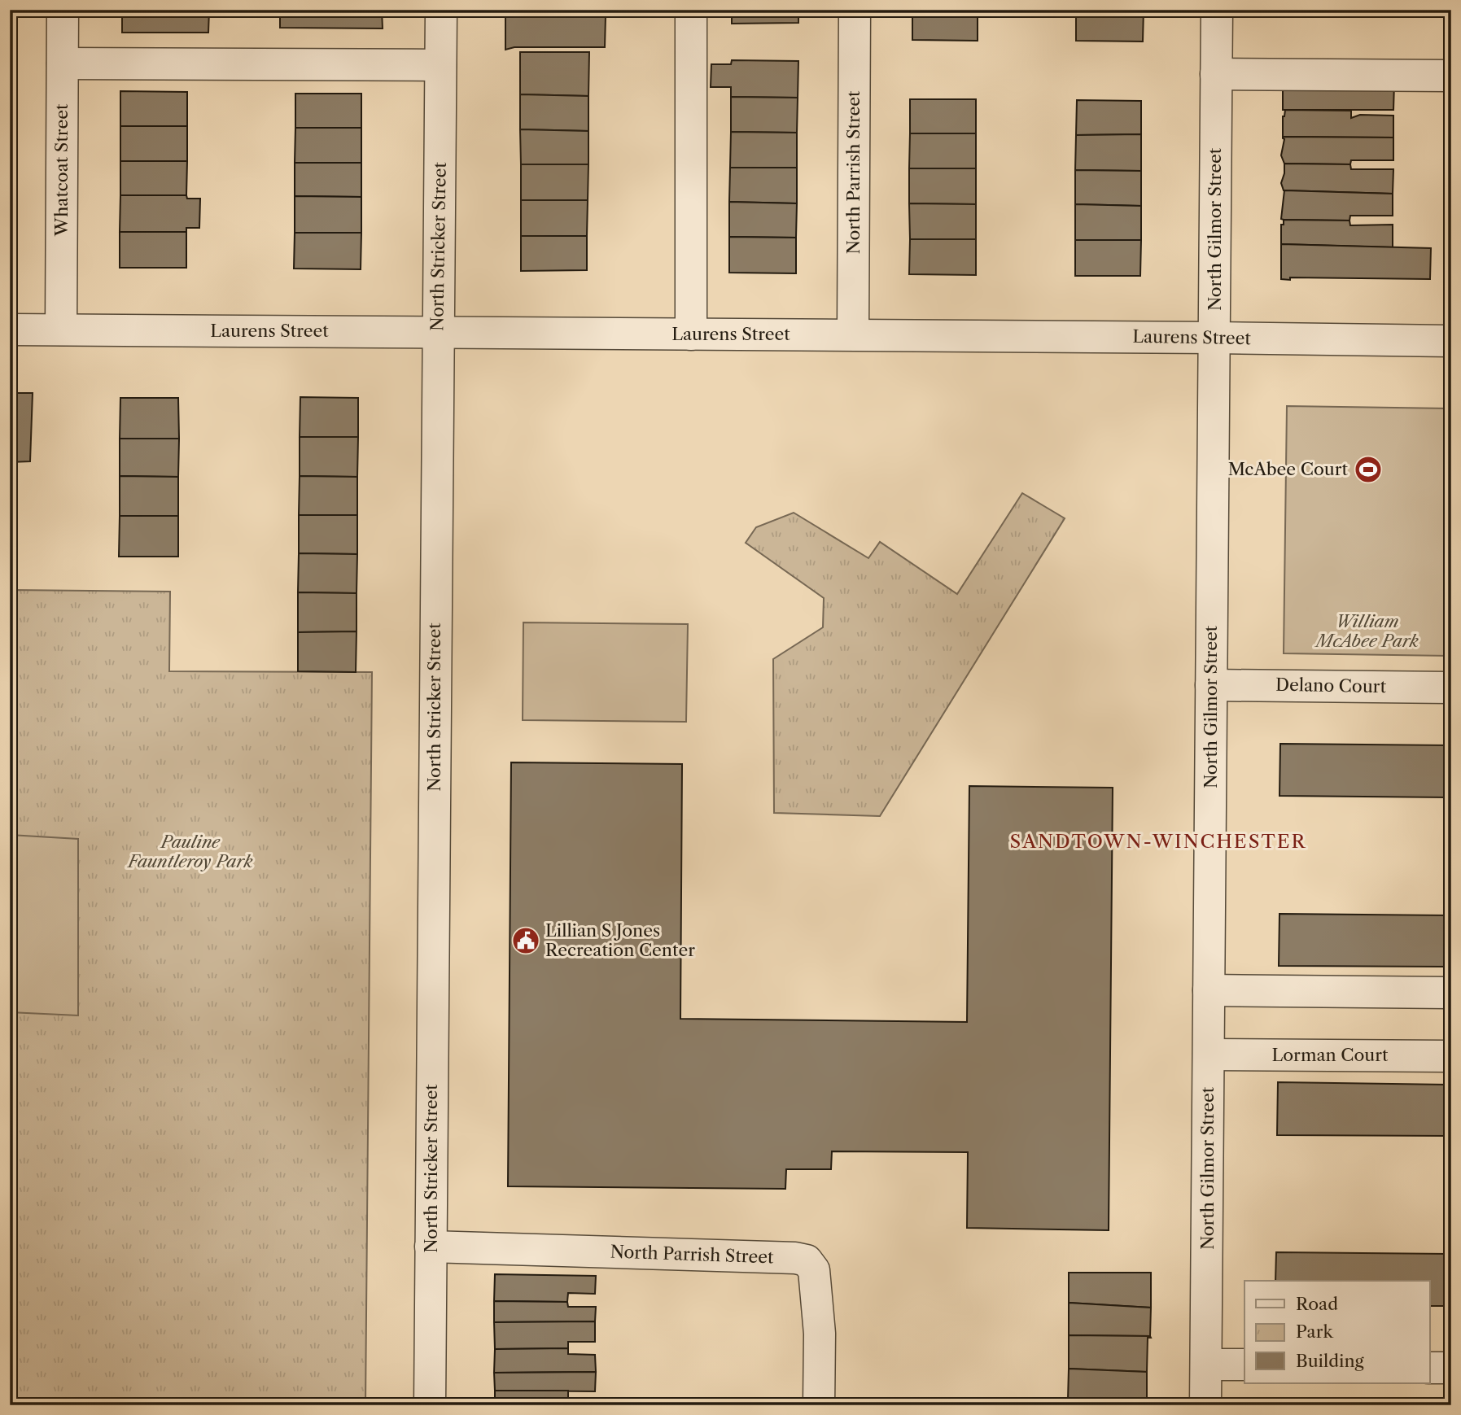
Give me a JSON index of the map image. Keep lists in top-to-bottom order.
{
  "streets": {
    "street": [
      "Whatcoat Street",
      "North Parrish Street",
      "North Gilmor Street",
      "North Stricker Street",
      "Laurens Street",
      "Delano Court",
      "Lorman Court"
    ]
  },
  "crossings": [
    ["Whatcoat Street", "Laurens Street"],
    ["North Parrish Street", "North Stricker Street"],
    ["North Parrish Street", "Laurens Street"],
    ["North Gilmor Street", "Laurens Street"],
    ["North Gilmor Street", "Delano Court"],
    ["North Gilmor Street", "Lorman Court"],
    ["North Stricker Street", "Laurens Street"]
  ],
  "districts": ["SANDTOWN-WINCHESTER"],
  "parks": ["William McAbee Park", "Pauline Fauntleroy Park"],
  "places": {
    "sports": ["McAbee Court"],
    "public building": ["Lillian S Jones Recreation Center"]
  },
  "legend": ["Road", "Park", "Building"]
}
